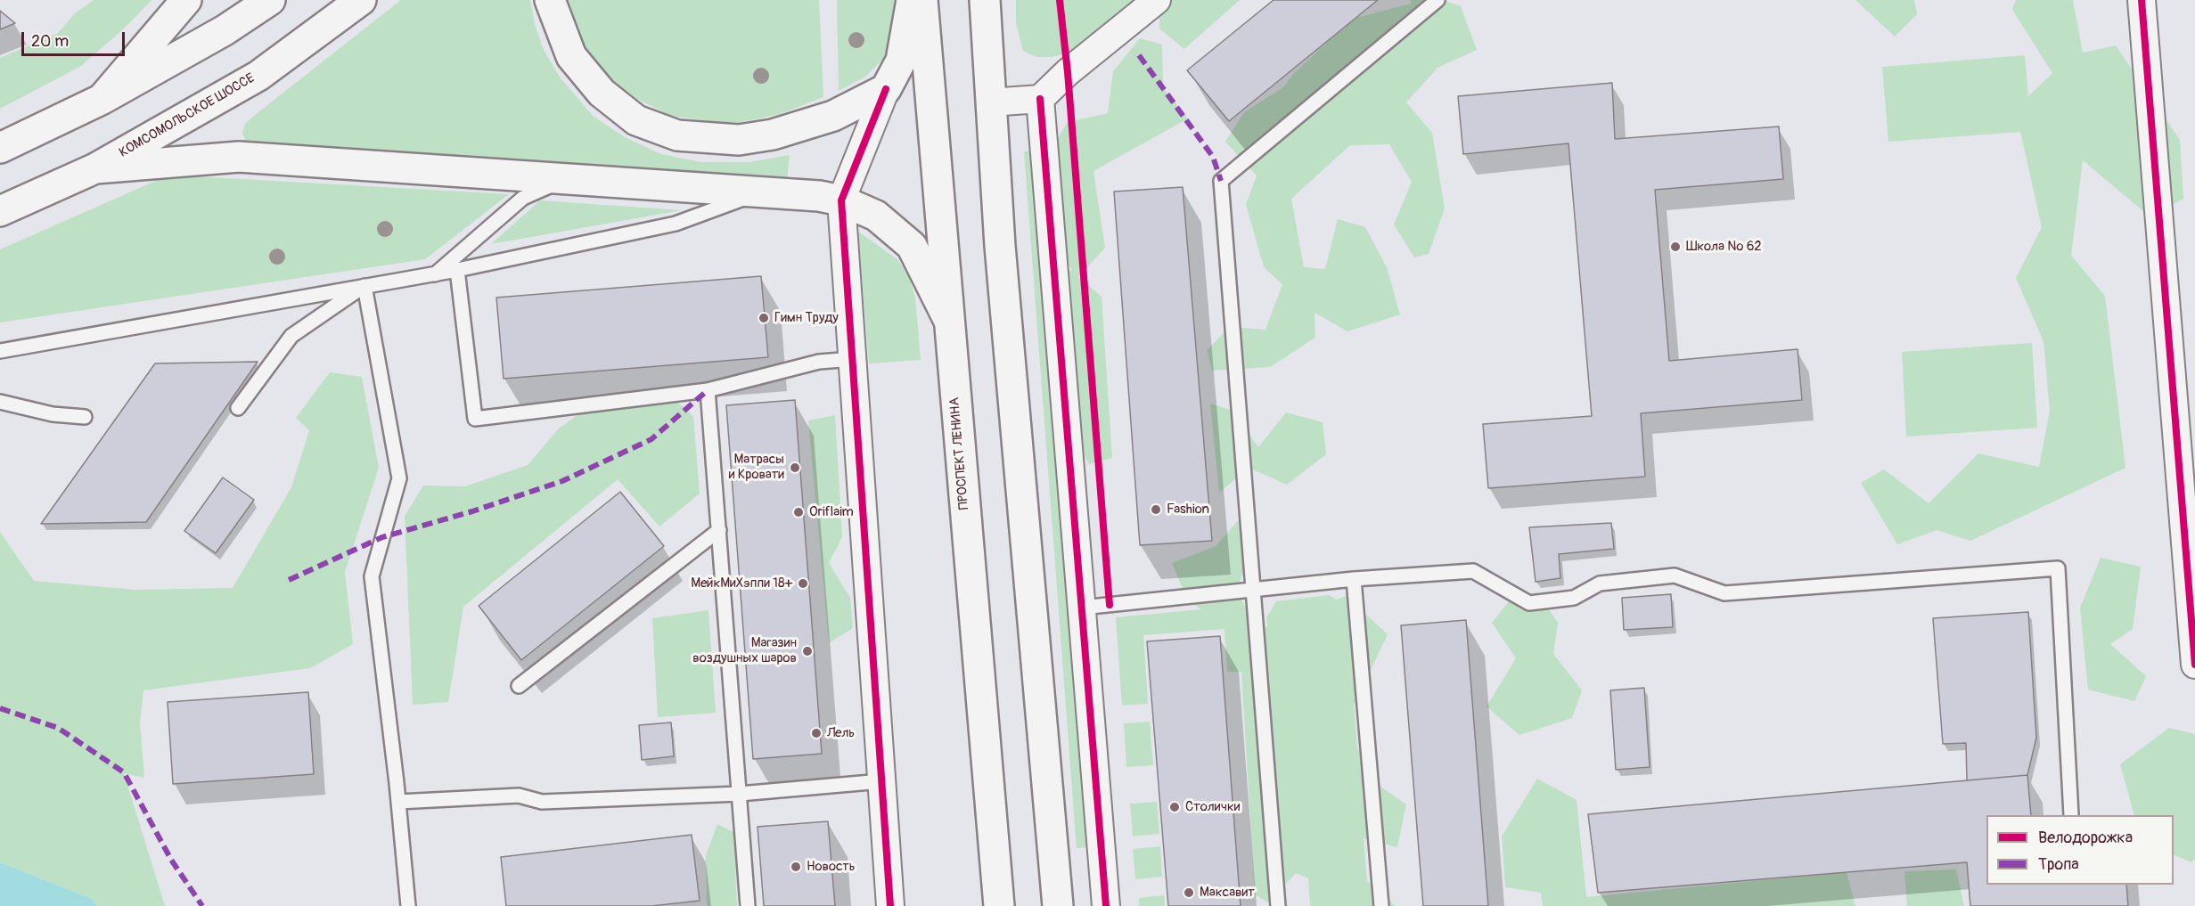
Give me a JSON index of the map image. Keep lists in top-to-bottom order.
{
  "streets": {
    "main road": ["КОМСОМОЛЬСКОЕ ШОССЕ", "ПРОСПЕКТ ЛЕНИНА"]
  },
  "places": [
    "Школа № 62",
    "Гимн Труду",
    "Матрасы и Кровати",
    "Fashion",
    "Oriflaim",
    "МейкМиХэппи 18+",
    "Магазин воздушных шаров",
    "Лель",
    "Столички",
    "Новость",
    "Максавит"
  ],
  "legend": ["Велодорожка", "Тропа"],
  "scale_bar": "20 m"
}
